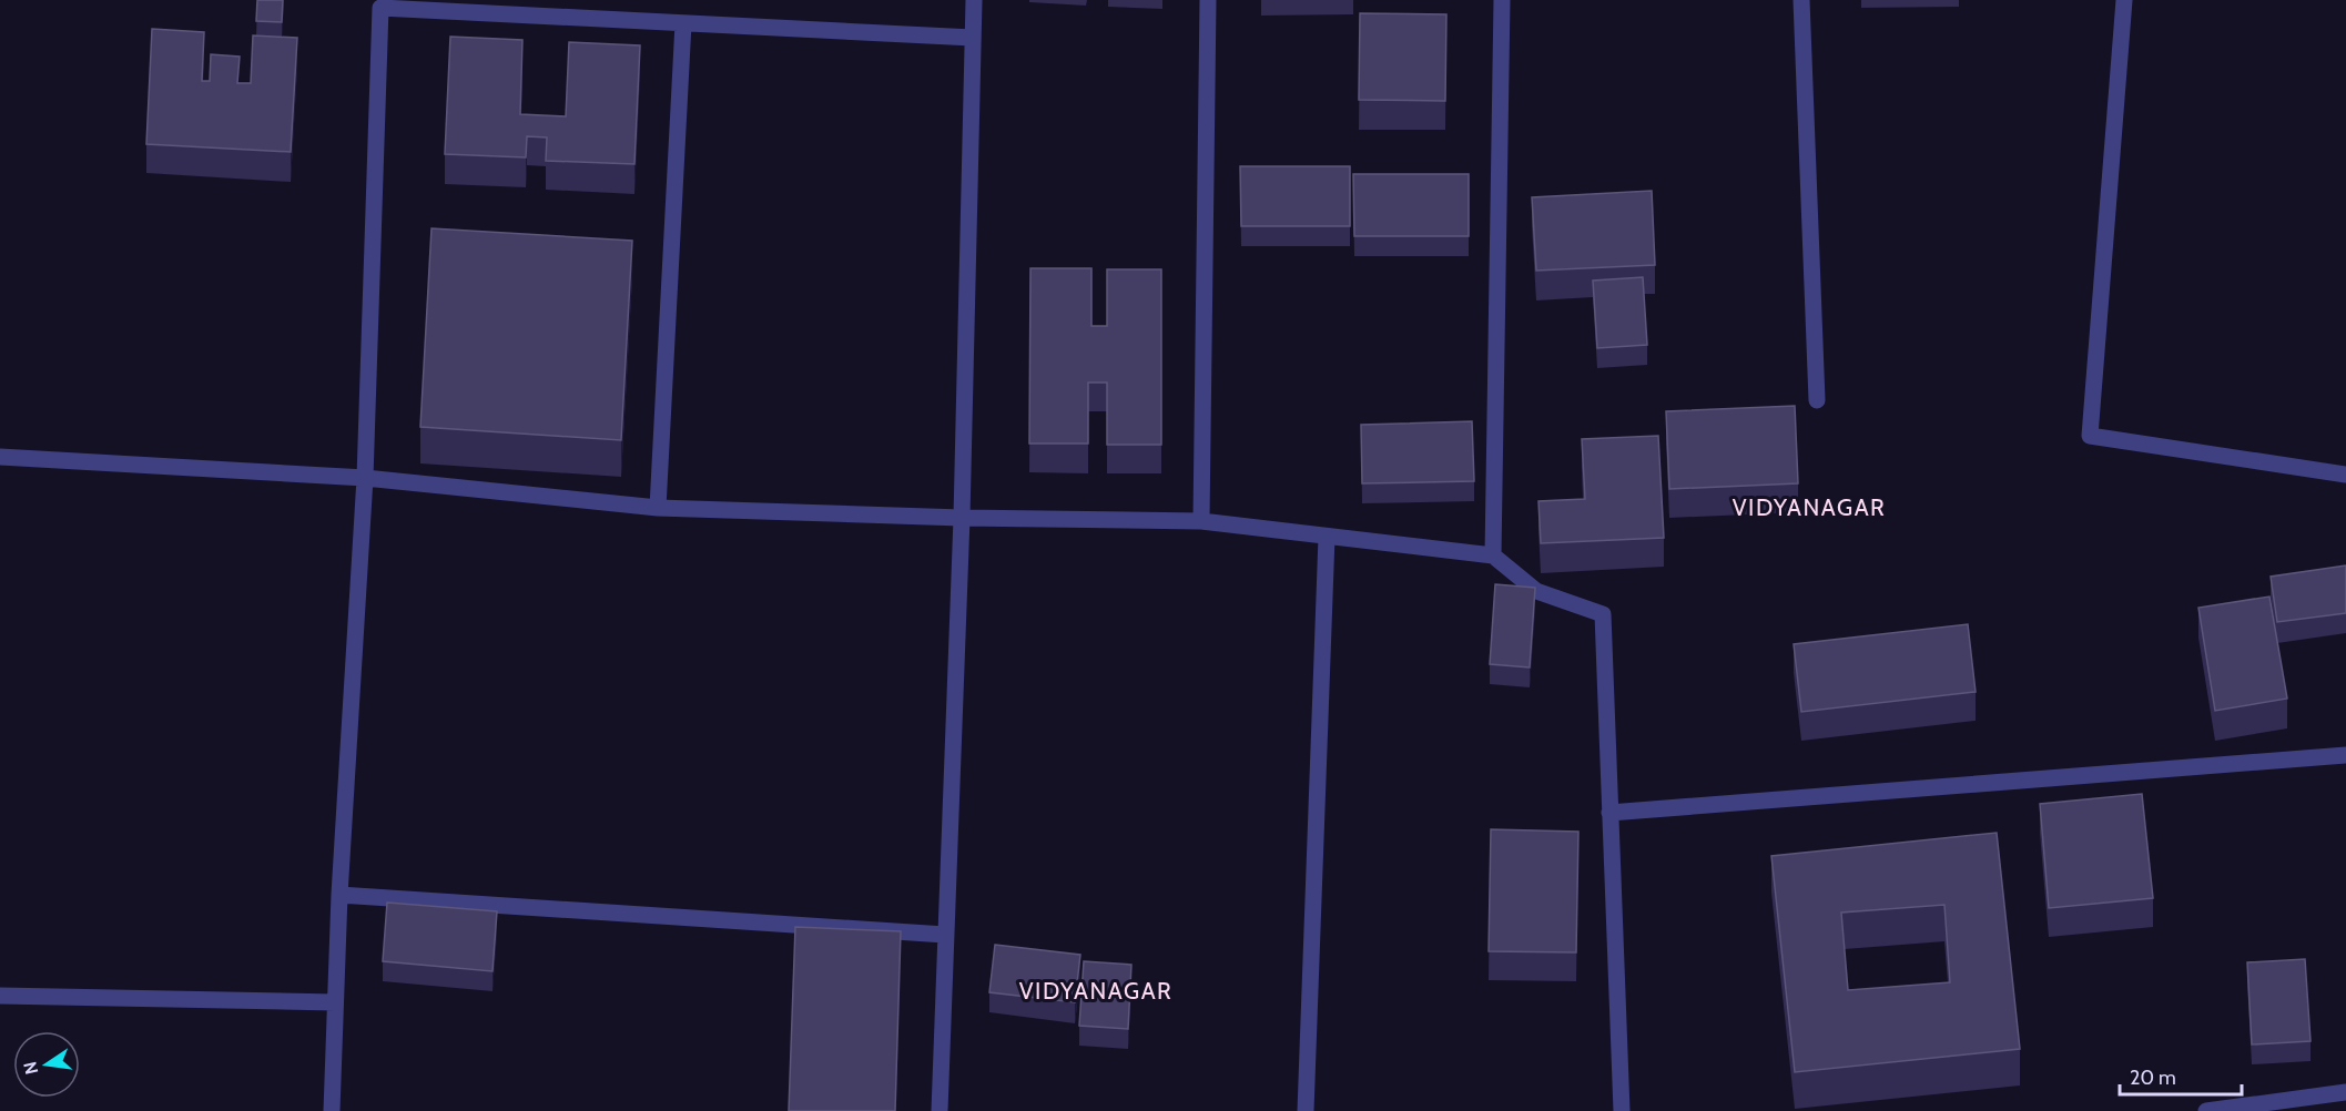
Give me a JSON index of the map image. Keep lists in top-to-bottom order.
{
  "districts": ["VIDYANAGAR", "VIDYANAGAR"],
  "scale_bar": "20 m",
  "north": "left"
}
